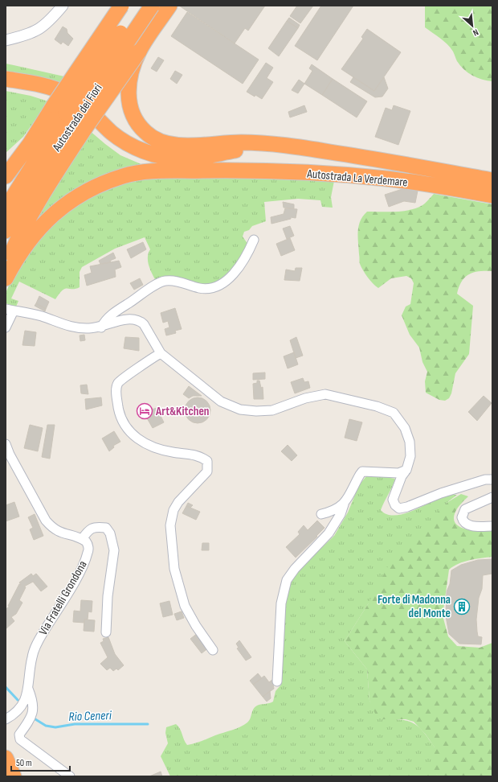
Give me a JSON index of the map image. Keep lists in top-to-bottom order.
{
  "streets": {
    "highway": ["Autostrada dei Fiori", "Autostrada La Verdemare"],
    "street": ["Via Fratelli Grondona"]
  },
  "water": ["Rio Ceneri"],
  "places": {
    "hotel": ["Art&Kitchen"],
    "building": ["Forte di Madonna del Monte"]
  },
  "scale_bar": "50 m",
  "north": "bottom right"
}
